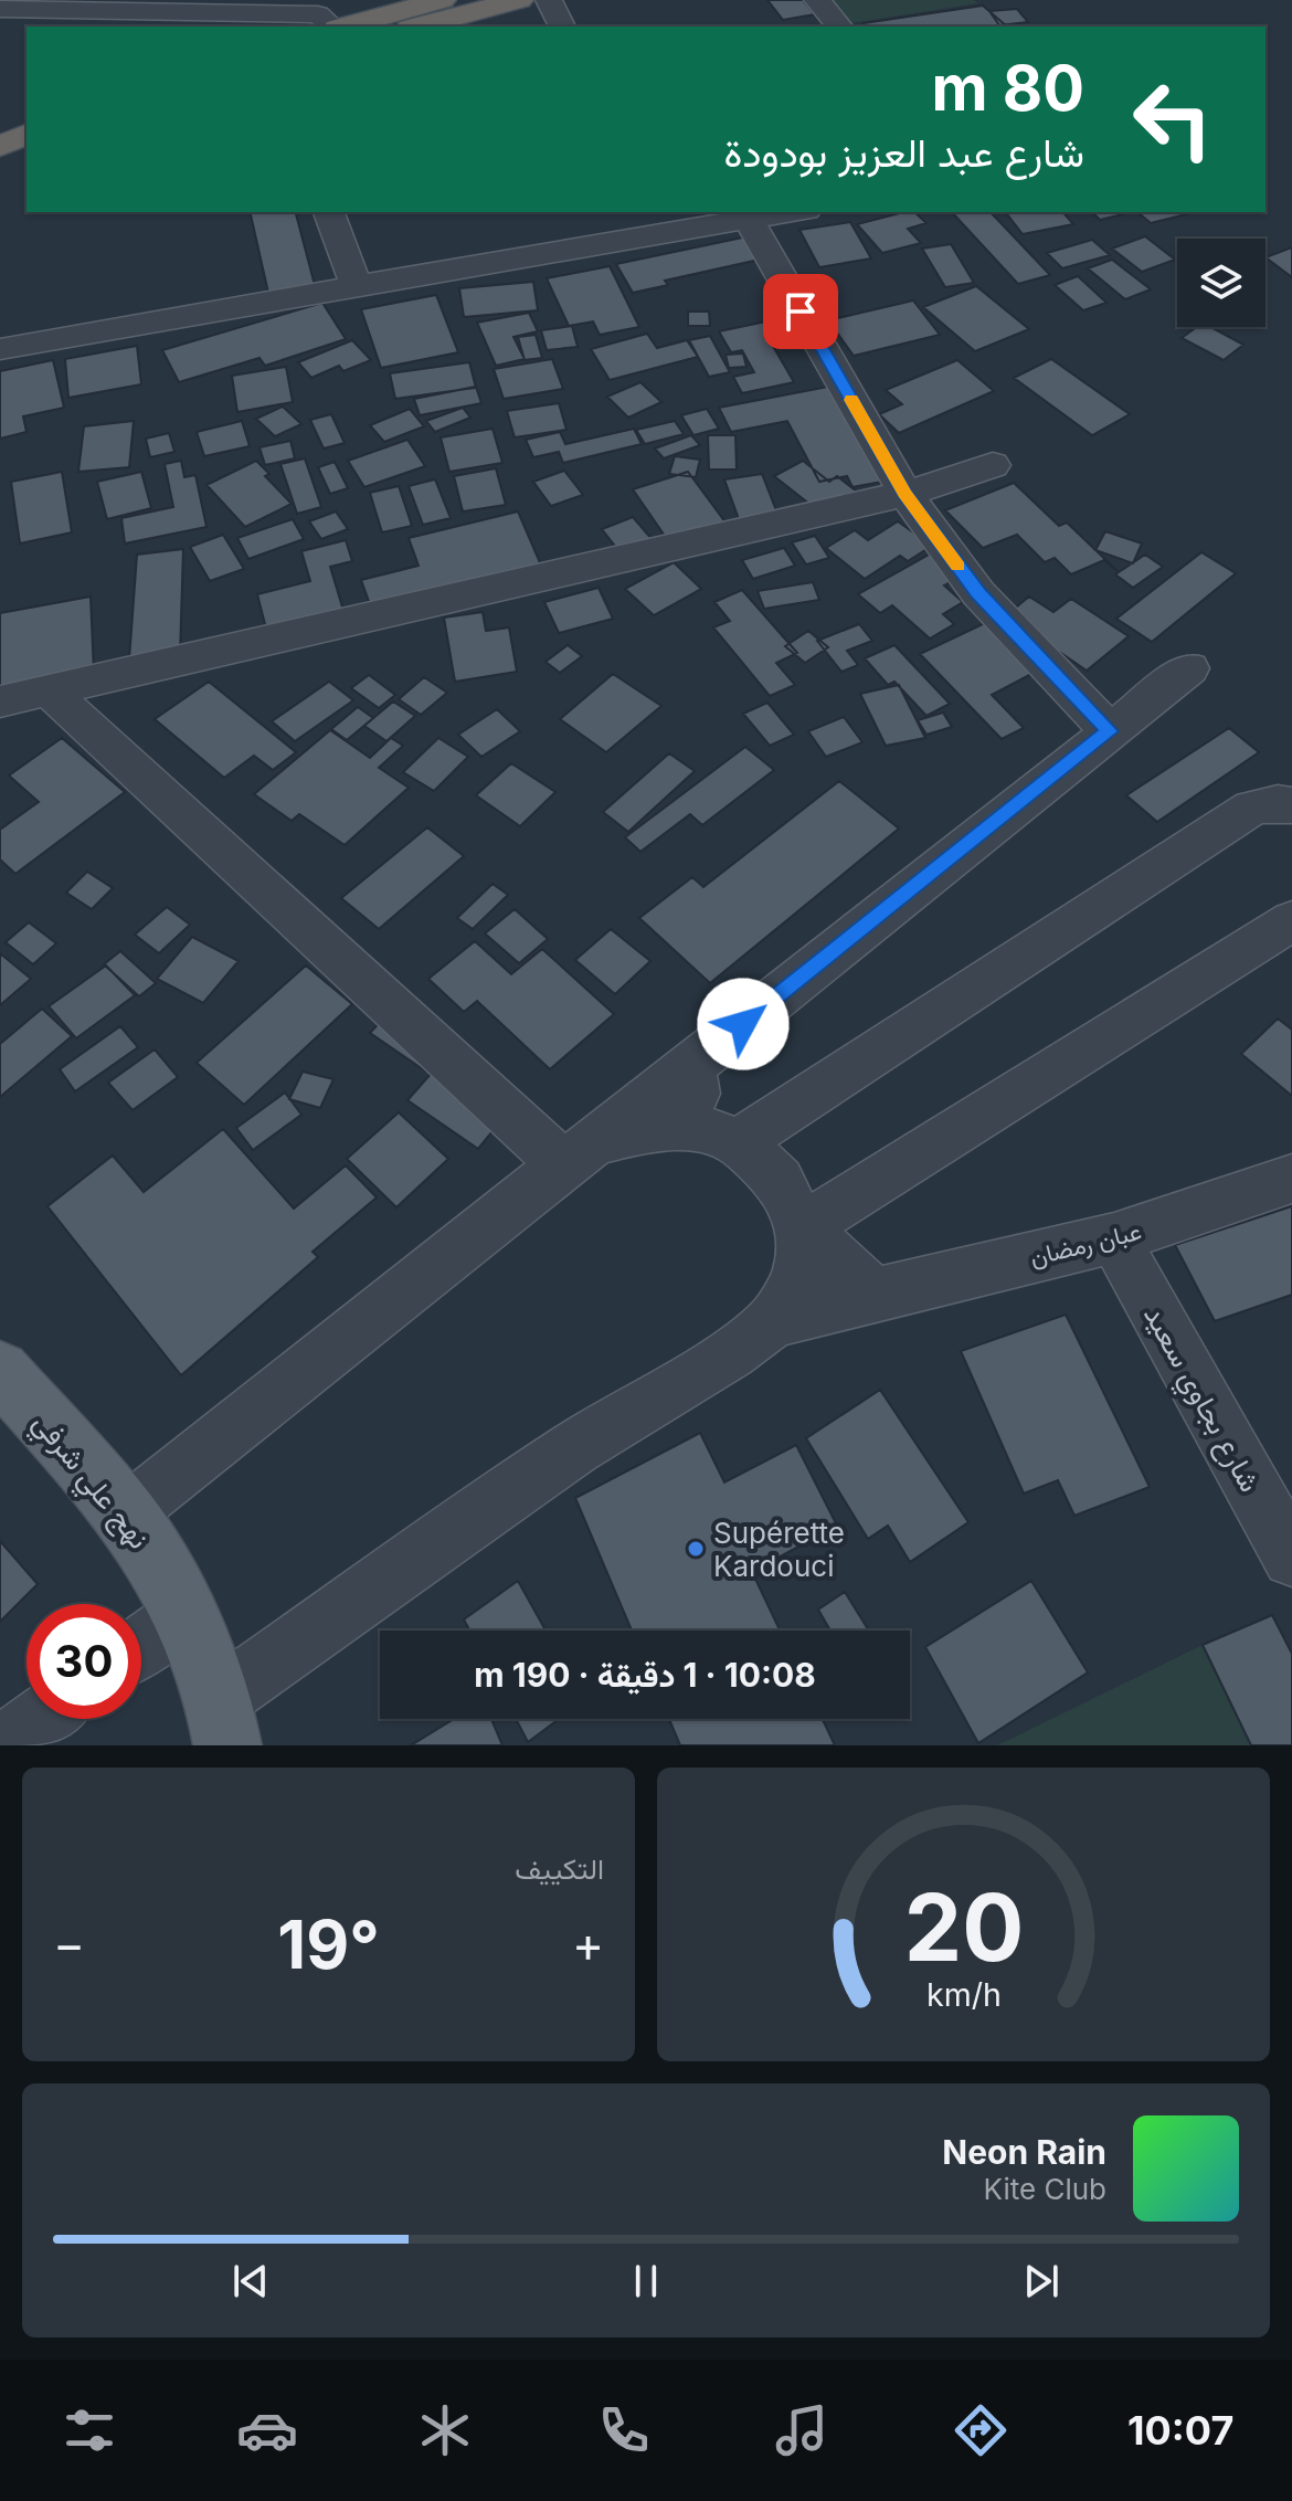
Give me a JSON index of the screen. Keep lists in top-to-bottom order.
{
  "streets": {
    "main road": ["نهج علي شرفي"],
    "street": ["عبان رمضان", "شارع بجاوي سعيد"]
  },
  "crossings": [
    ["عبان رمضان", "شارع بجاوي سعيد"]
  ],
  "places": ["Supérette Kardouci"],
  "page": {
    "turn": ["80 m", "شارع عبد العزيز بودودة"],
    "limit": "30",
    "trip": "10:08 · 1 دقيقة · 190 m",
    "tile": "التكييف",
    "heat": ["−", "19°", "+"],
    "song": ["Neon Rain", "Kite Club"],
    "tabs": "10:07",
    "gauge": ["20", "km/h"]
  }
}
